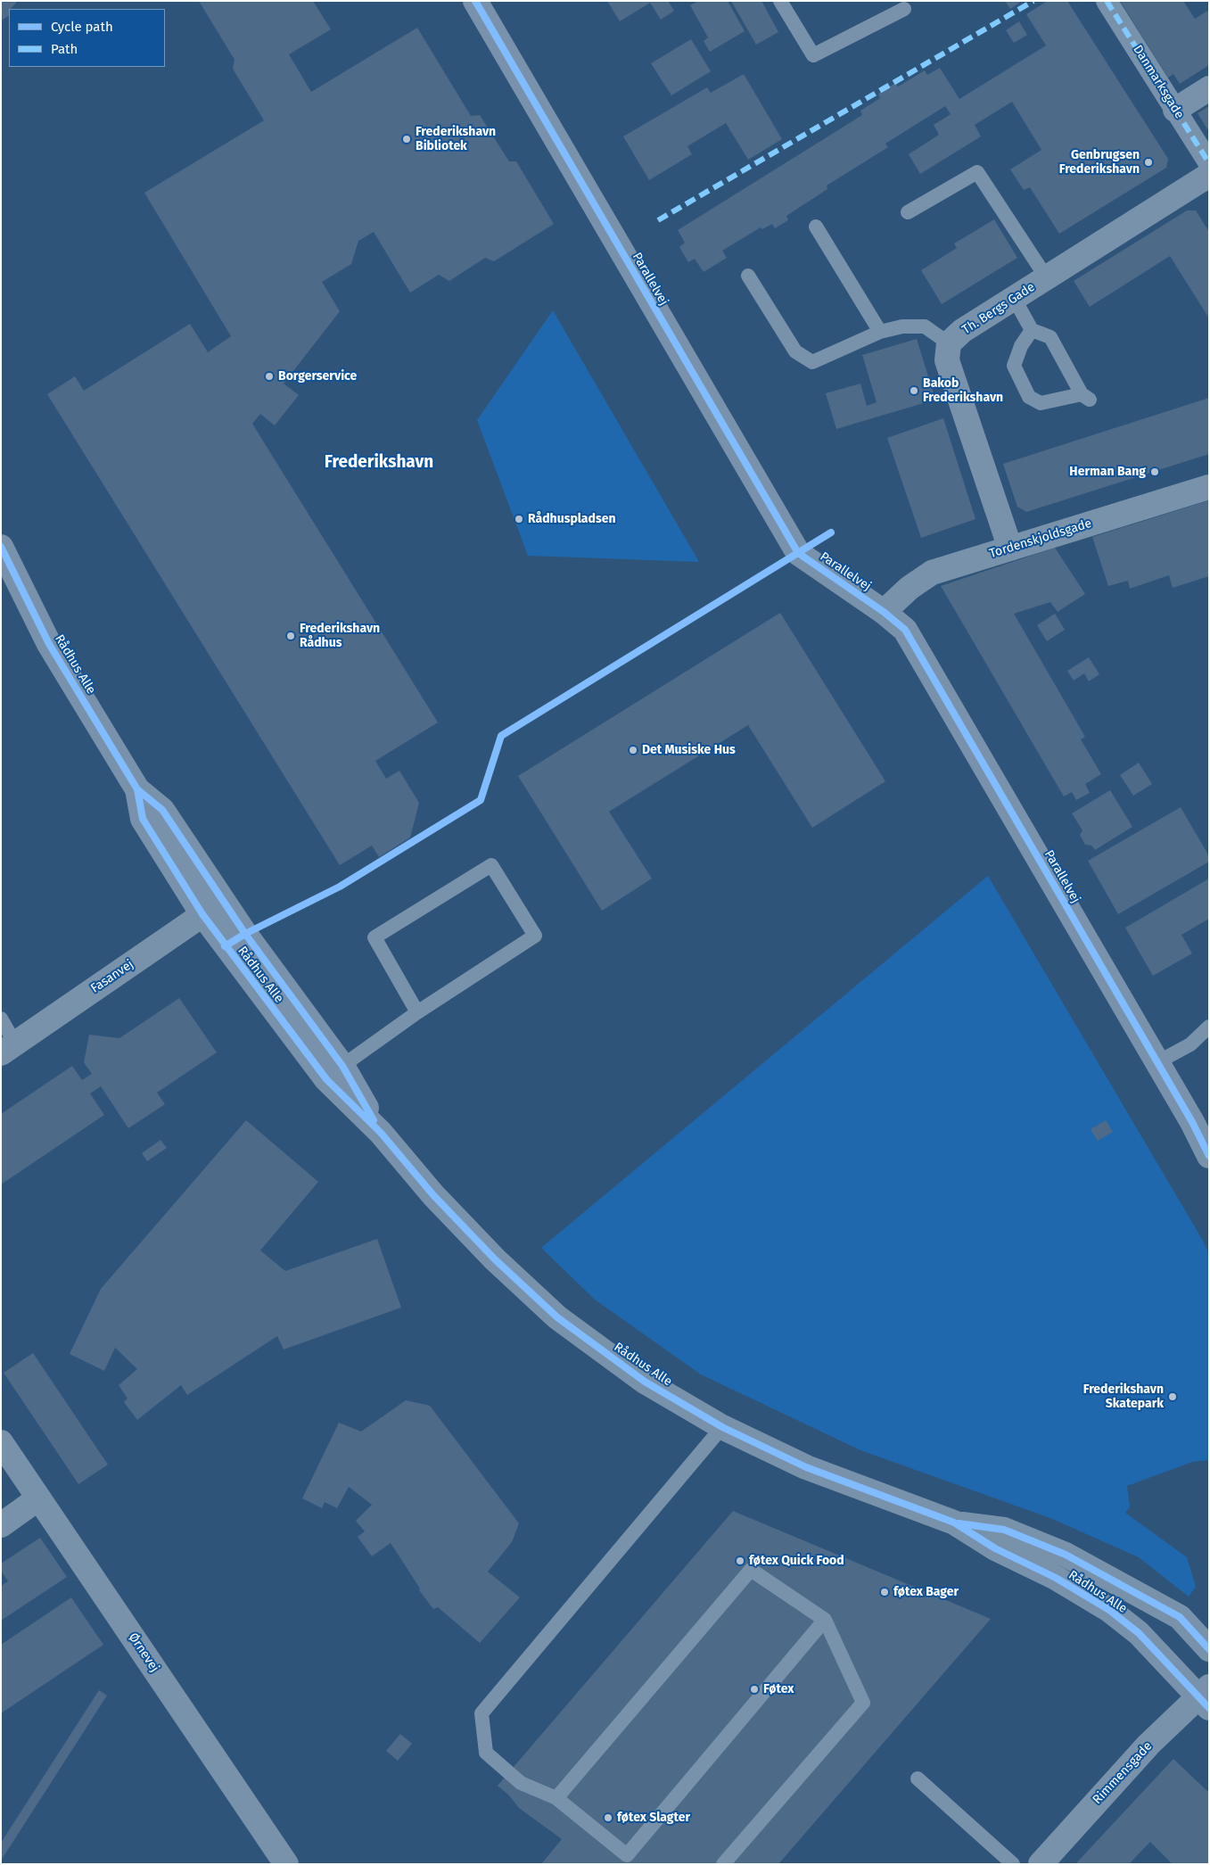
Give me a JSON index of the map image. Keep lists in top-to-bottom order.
{
  "streets": {
    "street": [
      "Danmarksgade",
      "Parallelvej",
      "Th. Bergs Gade",
      "Tordenskjoldsgade",
      "Rådhus Alle",
      "Fasanvej",
      "Ørnevej",
      "Rimmensgade"
    ]
  },
  "crossings": [
    ["Parallelvej", "Tordenskjoldsgade"],
    ["Rådhus Alle", "Fasanvej"],
    ["Rådhus Alle", "Rimmensgade"]
  ],
  "districts": ["Frederikshavn"],
  "places": [
    "Frederikshavn Bibliotek",
    "Genbrugsen Frederikshavn",
    "Borgerservice",
    "Bakob Frederikshavn",
    "Herman Bang",
    "Rådhuspladsen",
    "Frederikshavn Rådhus",
    "Det Musiske Hus",
    "Frederikshavn Skatepark",
    "føtex Quick Food",
    "føtex Bager",
    "Føtex",
    "føtex Slagter"
  ],
  "legend": ["Cycle path", "Path"]
}
